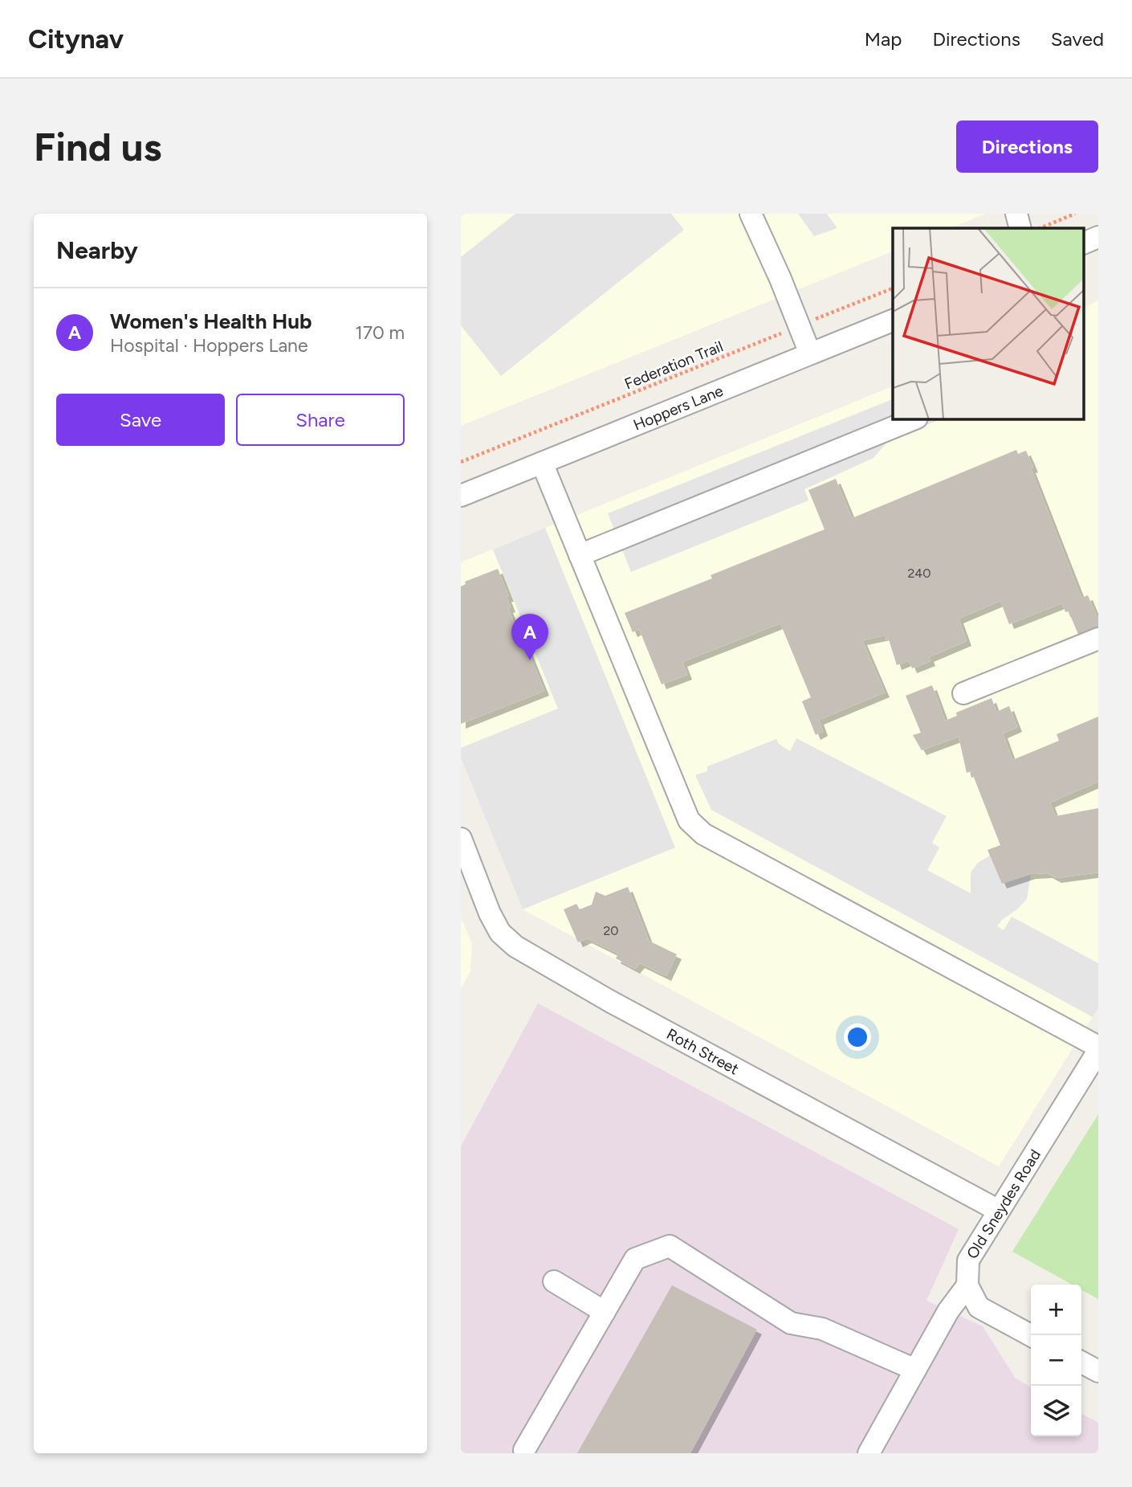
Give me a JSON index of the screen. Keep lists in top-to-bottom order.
{
  "streets": {
    "street": ["Hoppers Lane", "Roth Street", "Old Sneydes Road"],
    "path": ["Federation Trail"]
  },
  "crossings": [
    ["Roth Street", "Old Sneydes Road"]
  ],
  "house_numbers": ["240", "20"],
  "page": {
    "header": "Citynav",
    "nav": ["Map", "Directions", "Saved"],
    "buttons": [
      "Directions",
      ["Save", "Share"]
    ],
    "title": "Find us",
    "heading": "Nearby",
    "list": [
      {
        "mark": "A",
        "name": "Women's Health Hub",
        "note": "Hospital · Hoppers Lane",
        "value": "170 m"
      }
    ],
    "pins": "A",
    "map_buttons": ["+", "−"]
  }
}
